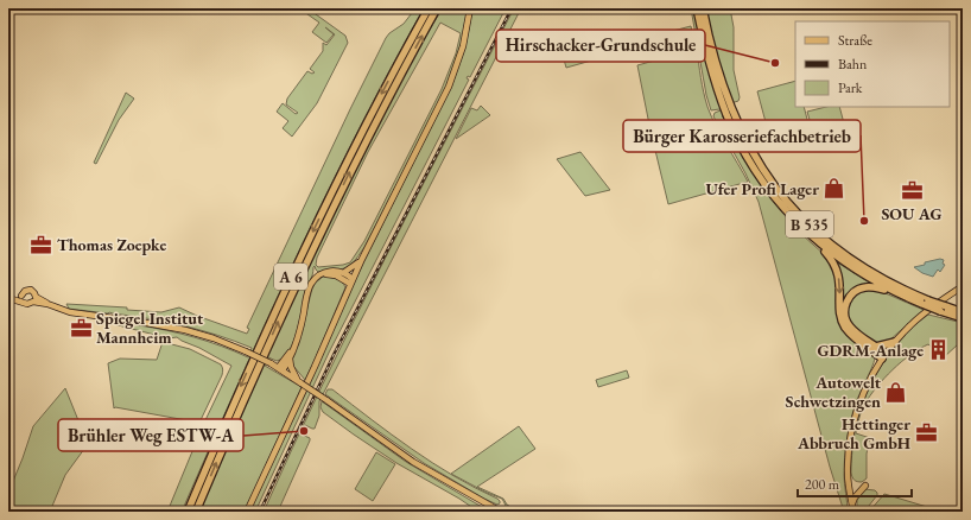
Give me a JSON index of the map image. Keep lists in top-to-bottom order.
{
  "streets": {
    "highway": ["B 535", "A 6"]
  },
  "places": {
    "other": ["Hirschacker-Grundschule", "Bürger Karosseriefachbetrieb", "Brühler Weg ESTW-A"],
    "shop": ["Ufer Profi Lager", "Autowelt Schwetzingen"],
    "office": [
      "SOU AG",
      "Thomas Zoepke",
      "Spiegel Institut Mannheim",
      "Hettinger Abbruch GmbH"
    ],
    "building": ["GDRM-Anlage"]
  },
  "legend": ["Straße", "Bahn", "Park"],
  "scale_bar": "200 m"
}
